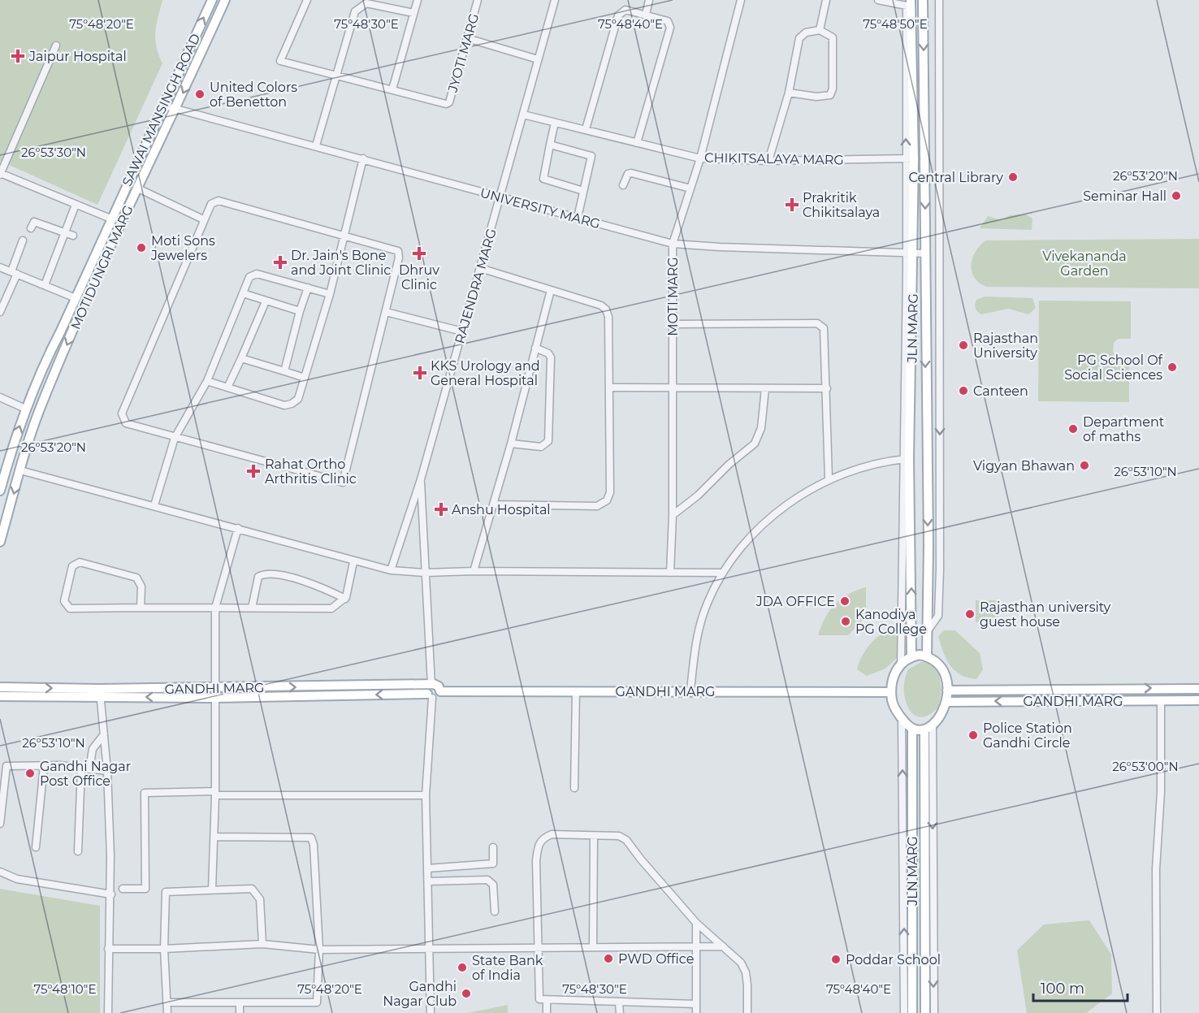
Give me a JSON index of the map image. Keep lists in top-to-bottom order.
{
  "streets": {
    "main road": [
      "SAWAI MANSINGH ROAD",
      "MOTIDUNGRI MARG",
      "JLN MARG",
      "GANDHI MARG"
    ],
    "street": [
      "JYOTI MARG",
      "CHIKITSALAYA MARG",
      "UNIVERSITY MARG",
      "RAJENDRA MARG",
      "MOTI MARG"
    ]
  },
  "crossings": [
    ["SAWAI MANSINGH ROAD", "UNIVERSITY MARG"],
    ["CHIKITSALAYA MARG", "RAJENDRA MARG"],
    ["CHIKITSALAYA MARG", "MOTI MARG"],
    ["CHIKITSALAYA MARG", "JLN MARG"],
    ["UNIVERSITY MARG", "MOTIDUNGRI MARG"],
    ["UNIVERSITY MARG", "RAJENDRA MARG"],
    ["UNIVERSITY MARG", "MOTI MARG"],
    ["UNIVERSITY MARG", "JLN MARG"],
    ["JLN MARG", "GANDHI MARG"]
  ],
  "one_way": ["SAWAI MANSINGH ROAD", "MOTIDUNGRI MARG"],
  "parks": ["Vivekananda Garden"],
  "places": {
    "health": [
      "Jaipur Hospital",
      "Prakritik Chikitsalaya",
      "Dhruv Clinic",
      "Dr. Jain's Bone and Joint Clinic",
      "KKS Urology and General Hospital",
      "Rahat Ortho Arthritis Clinic",
      "Anshu Hospital"
    ],
    "other": [
      "United Colors of Benetton",
      "Central Library",
      "Seminar Hall",
      "Moti Sons Jewelers",
      "Rajasthan University",
      "PG School Of Social Sciences",
      "Canteen",
      "Department of maths",
      "Vigyan Bhawan",
      "JDA OFFICE",
      "Rajasthan university guest house",
      "Kanodiya PG College",
      "Police Station Gandhi Circle",
      "Gandhi Nagar Post Office",
      "PWD Office",
      "Poddar School",
      "State Bank of India",
      "Gandhi Nagar Club"
    ]
  },
  "scale_bar": "100 m",
  "coordinates": [
    "75°48'20\"E",
    "75°48'30\"E",
    "75°48'40\"E",
    "75°48'50\"E",
    "26°53'30\"N",
    "26°53'20\"N",
    "26°53'10\"N",
    "26°53'00\"N",
    "75°48'10\"E"
  ]
}
